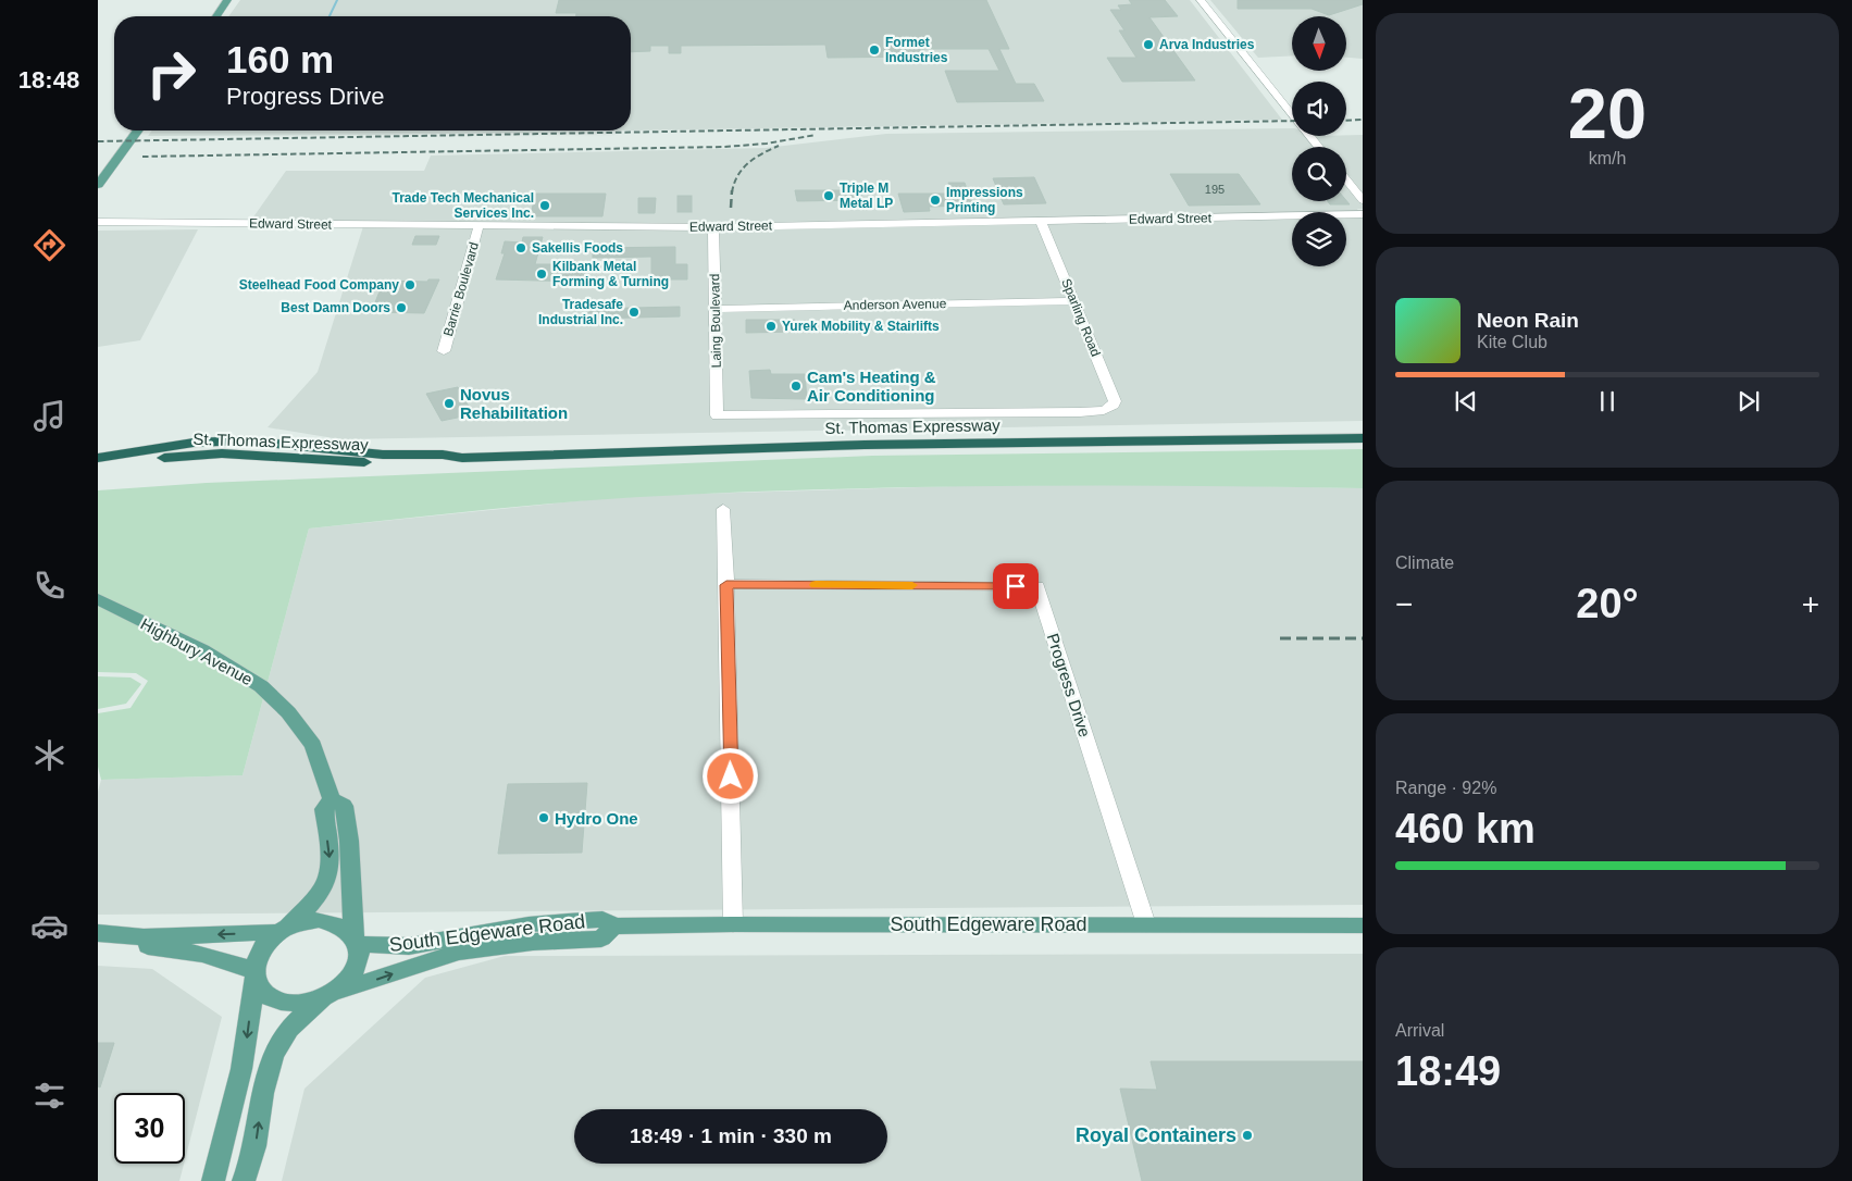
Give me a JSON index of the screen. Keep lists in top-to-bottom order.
{
  "streets": {
    "highway": ["St. Thomas Expressway"],
    "main road": ["Highbury Avenue", "South Edgeware Road"],
    "street": [
      "Edward Street",
      "Barrie Boulevard",
      "Anderson Avenue",
      "Sparling Road",
      "Laing Boulevard",
      "Progress Drive"
    ]
  },
  "crossings": [
    ["Edward Street", "Barrie Boulevard"],
    ["Edward Street", "Sparling Road"],
    ["Edward Street", "Laing Boulevard"],
    ["Anderson Avenue", "Sparling Road"],
    ["Anderson Avenue", "Laing Boulevard"],
    ["Sparling Road", "Laing Boulevard"],
    ["Highbury Avenue", "South Edgeware Road"],
    ["Progress Drive", "South Edgeware Road"]
  ],
  "places": [
    "Arva Industries",
    "Formet Industries",
    "Triple M Metal LP",
    "Impressions Printing",
    "Trade Tech Mechanical Services Inc.",
    "Sakellis Foods",
    "Kilbank Metal Forming & Turning",
    "Steelhead Food Company",
    "Best Damn Doors",
    "Tradesafe Industrial Inc.",
    "Yurek Mobility & Stairlifts",
    "Cam's Heating & Air Conditioning",
    "Novus Rehabilitation",
    "Hydro One",
    "Royal Containers"
  ],
  "house_numbers": ["195"],
  "north": "bottom",
  "page": {
    "tabs": "18:48",
    "tile": [
      ["20", "km/h"],
      "Climate",
      ["Range · 92%", "460 km"],
      ["Arrival", "18:49"]
    ],
    "turn": ["160 m", "Progress Drive"],
    "song": ["Neon Rain", "Kite Club"],
    "heat": ["−", "20°", "+"],
    "limit": "30",
    "trip": "18:49 · 1 min · 330 m"
  }
}
